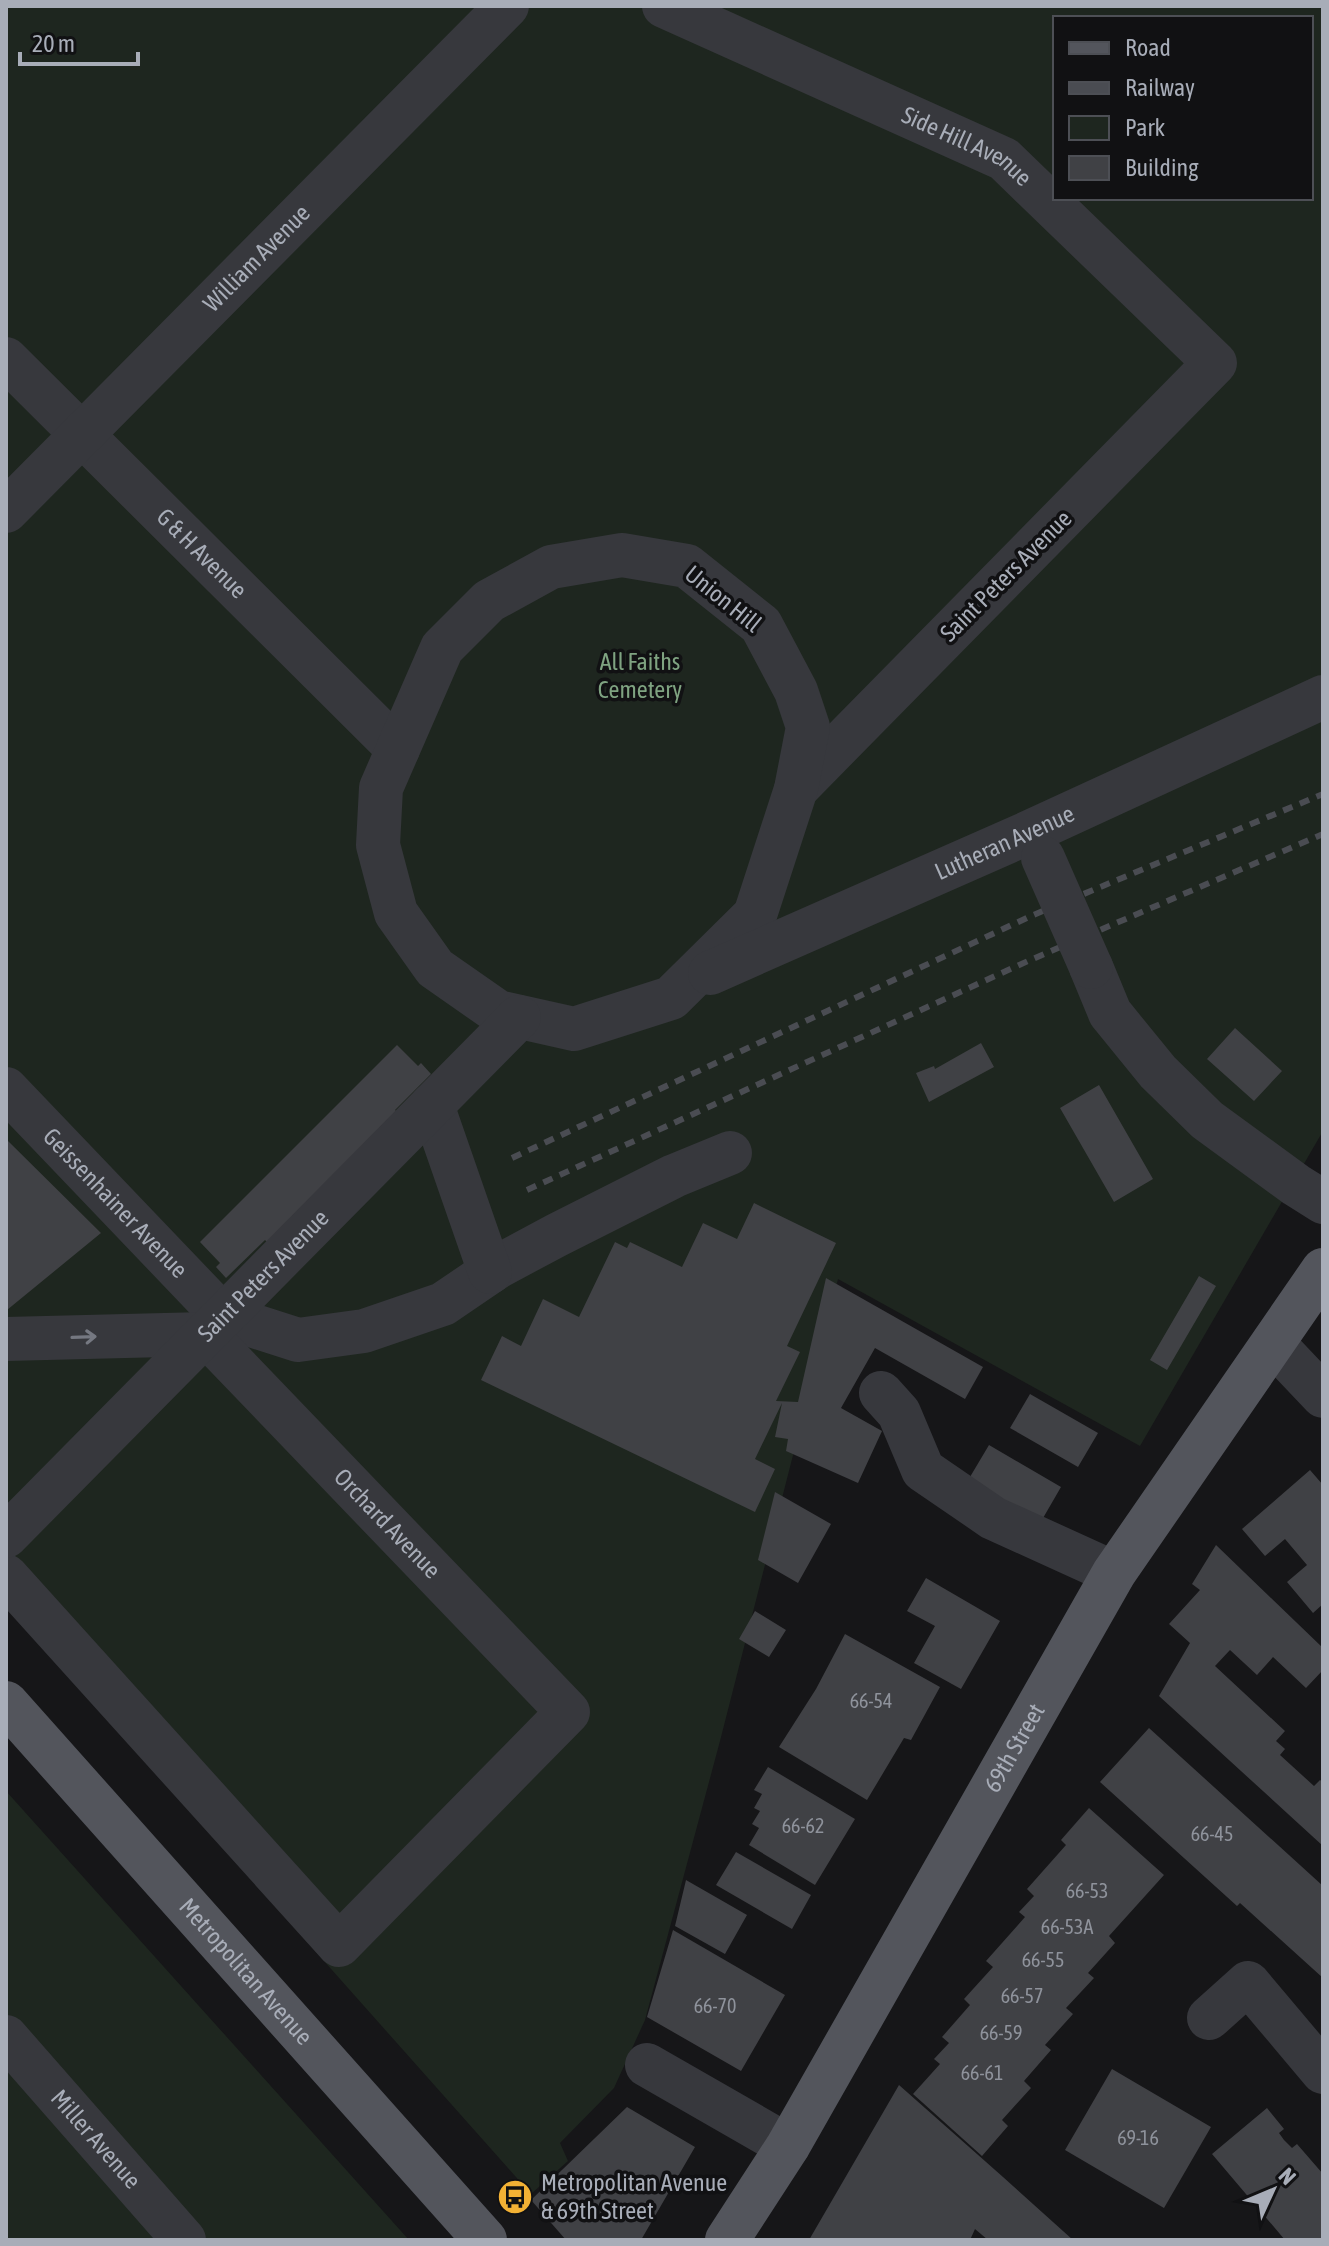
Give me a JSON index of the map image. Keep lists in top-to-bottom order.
{
  "streets": {
    "main road": ["69th Street", "Metropolitan Avenue"],
    "street": [
      "Side Hill Avenue",
      "William Avenue",
      "G & H Avenue",
      "Saint Peters Avenue",
      "Union Hill",
      "Lutheran Avenue",
      "Geissenhainer Avenue",
      "Orchard Avenue",
      "Miller Avenue"
    ]
  },
  "crossings": [
    ["Side Hill Avenue", "Saint Peters Avenue"],
    ["William Avenue", "G & H Avenue"],
    ["G & H Avenue", "Union Hill"],
    ["Saint Peters Avenue", "Union Hill"],
    ["Saint Peters Avenue", "Geissenhainer Avenue"],
    ["Saint Peters Avenue", "Orchard Avenue"],
    ["Union Hill", "Lutheran Avenue"],
    ["Geissenhainer Avenue", "Orchard Avenue"]
  ],
  "parks": ["All Faiths Cemetery"],
  "places": {
    "bus stop": ["Metropolitan Avenue & 69th Street"]
  },
  "house_numbers": [
    "66-54",
    "66-62",
    "66-45",
    "66-53",
    "66-53A",
    "66-55",
    "66-57",
    "66-70",
    "66-59",
    "66-61",
    "69-16"
  ],
  "legend": [
    "Road",
    "Railway",
    "Park",
    "Building"
  ],
  "scale_bar": "20 m",
  "north": "top right"
}
